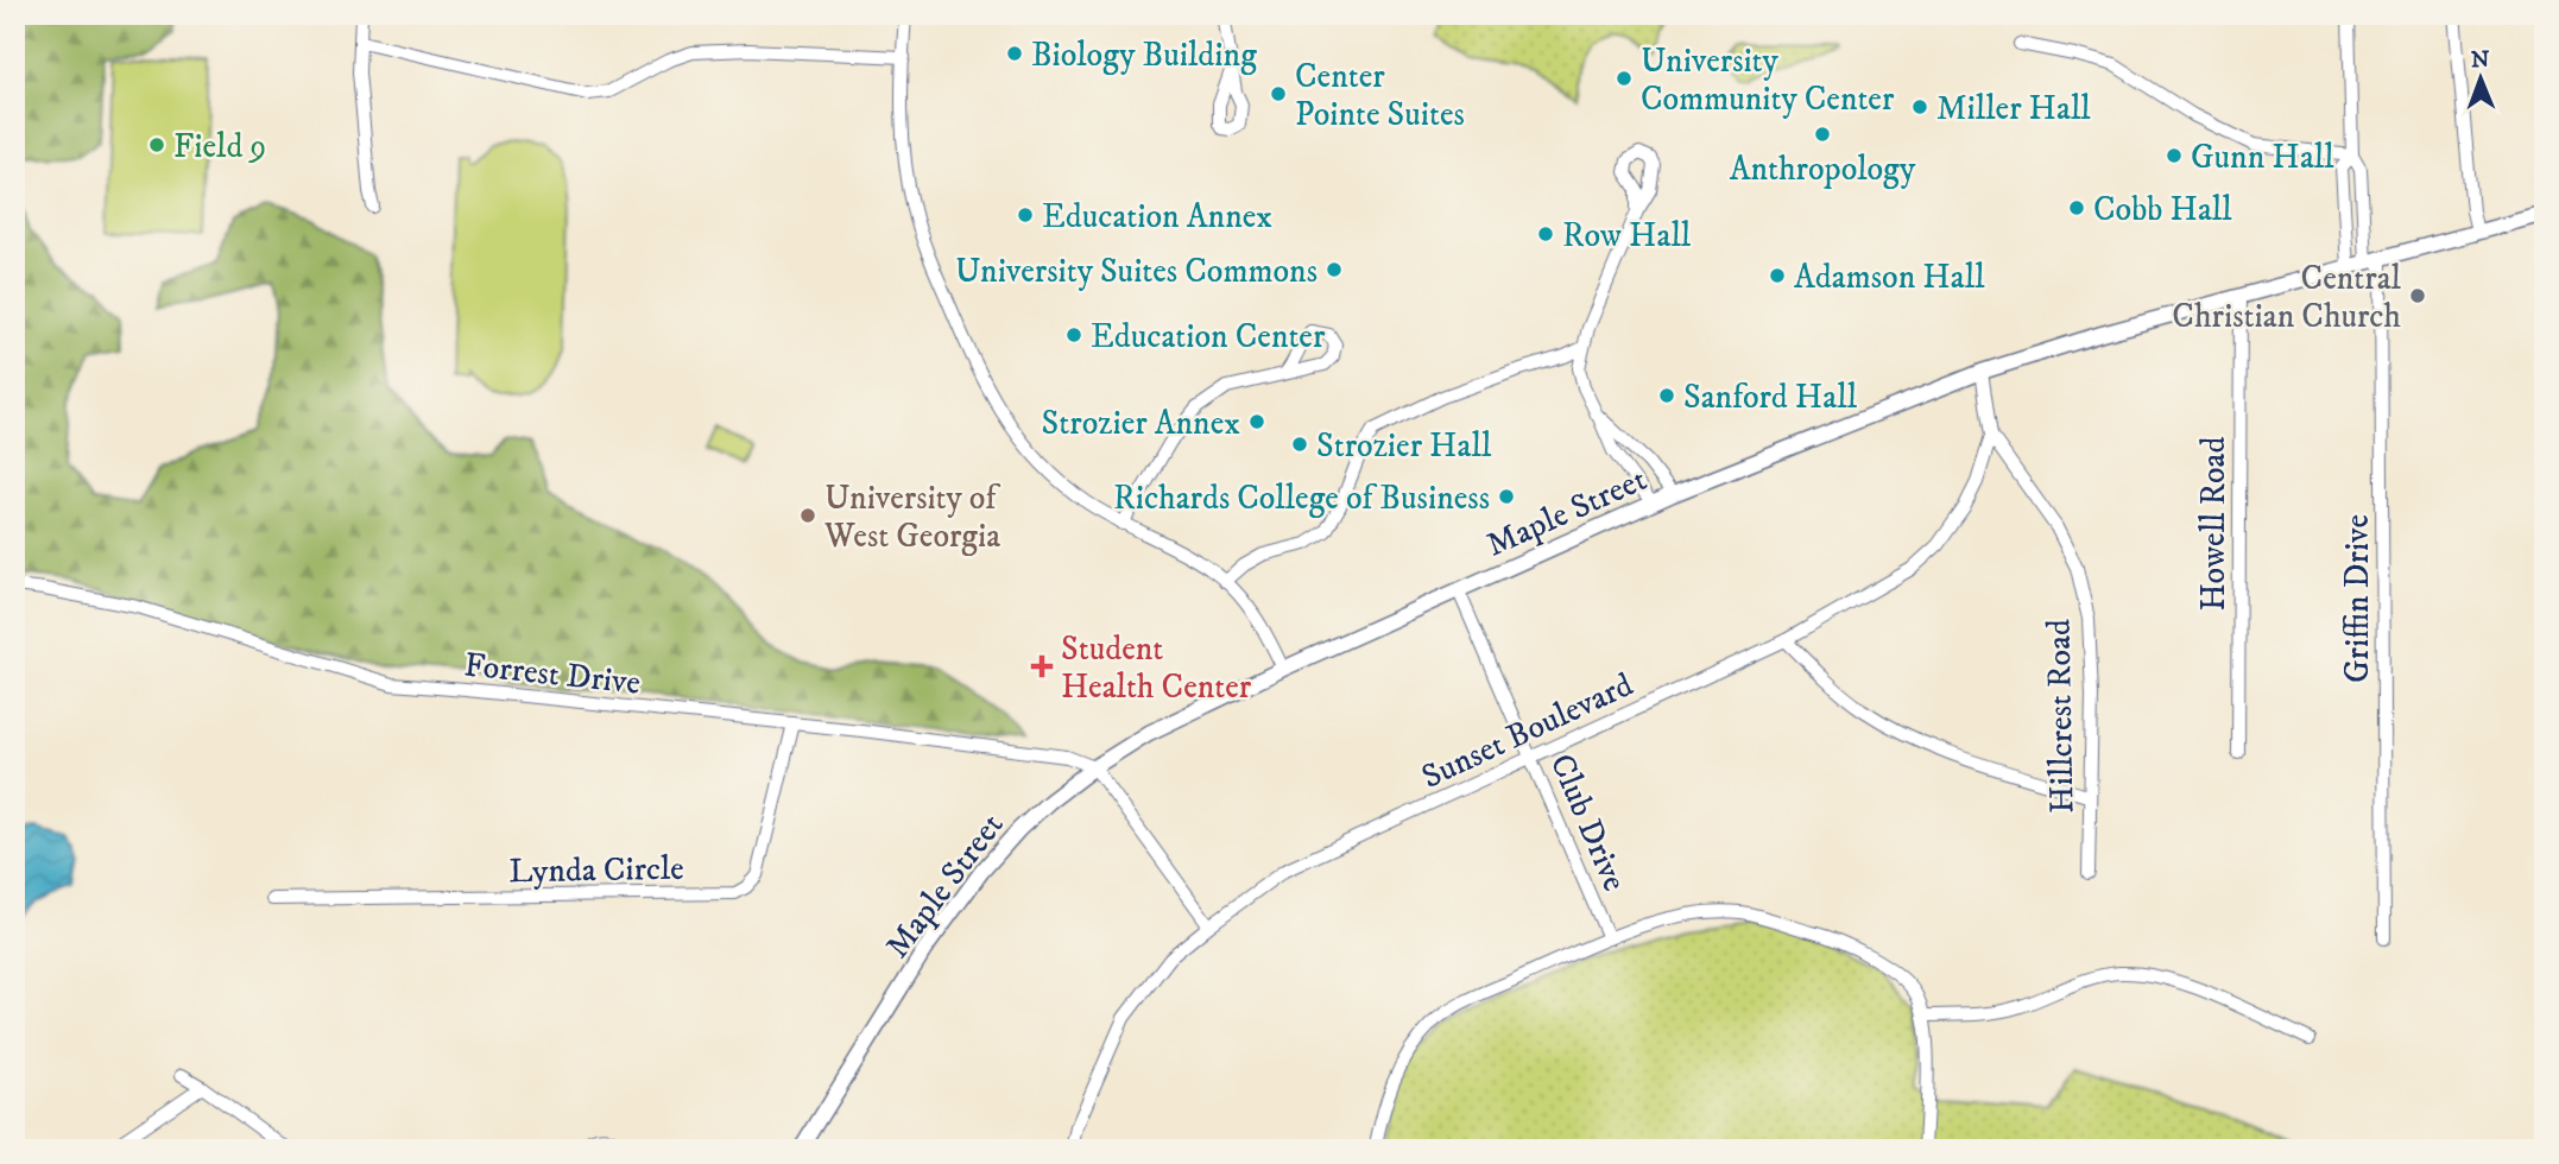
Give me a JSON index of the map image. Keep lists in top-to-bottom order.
{
  "streets": {
    "main road": ["Maple Street"],
    "street": [
      "Howell Road",
      "Griffin Drive",
      "Forrest Drive",
      "Hillcrest Road",
      "Sunset Boulevard",
      "Club Drive",
      "Lynda Circle"
    ]
  },
  "crossings": [
    ["Maple Street", "Howell Road"],
    ["Maple Street", "Griffin Drive"],
    ["Maple Street", "Forrest Drive"],
    ["Maple Street", "Sunset Boulevard"],
    ["Maple Street", "Club Drive"],
    ["Forrest Drive", "Lynda Circle"],
    ["Hillcrest Road", "Sunset Boulevard"],
    ["Sunset Boulevard", "Club Drive"]
  ],
  "places": {
    "other": [
      "Biology Building",
      "University Community Center",
      "Center Pointe Suites",
      "Miller Hall",
      "Anthropology",
      "Field 9",
      "Gunn Hall",
      "Cobb Hall",
      "Education Annex",
      "Row Hall",
      "University Suites Commons",
      "Adamson Hall",
      "Central Christian Church",
      "Education Center",
      "Sanford Hall",
      "Strozier Annex",
      "Strozier Hall",
      "Richards College of Business",
      "University of West Georgia"
    ],
    "health": ["Student Health Center"]
  },
  "north": "top"
}
